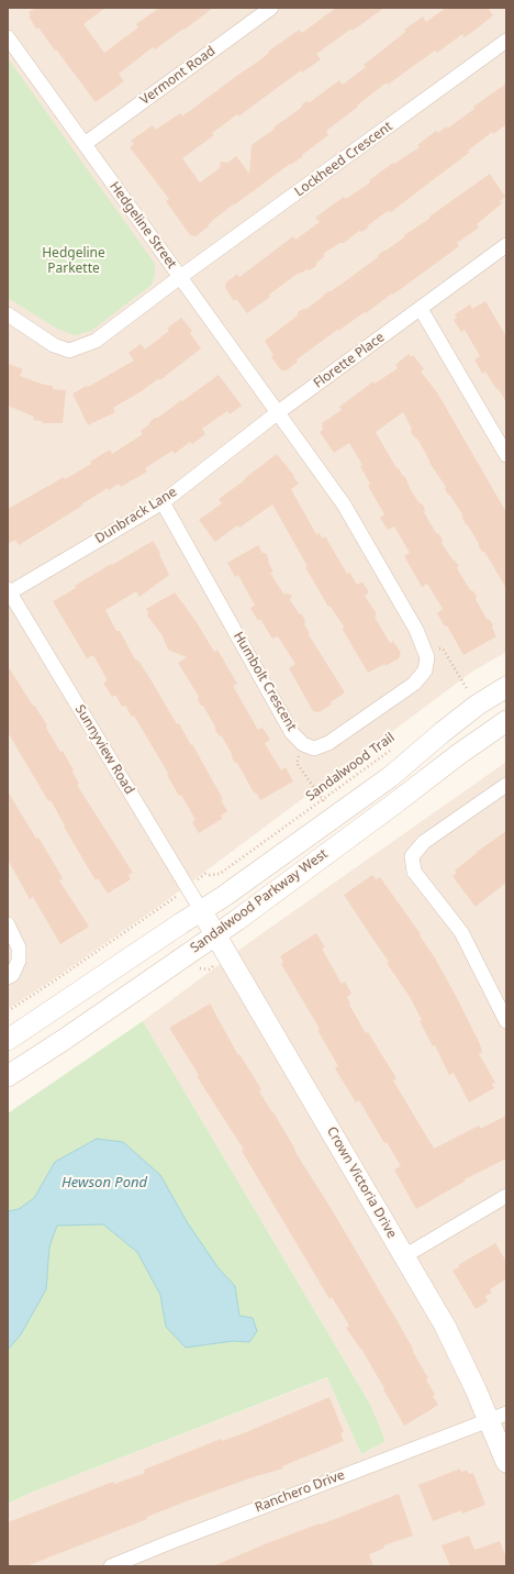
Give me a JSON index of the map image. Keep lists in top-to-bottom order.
{
  "streets": {
    "main road": ["Sandalwood Parkway West", "Crown Victoria Drive"],
    "street": [
      "Vermont Road",
      "Lockheed Crescent",
      "Hedgeline Street",
      "Florette Place",
      "Dunbrack Lane",
      "Humbolt Crescent",
      "Sunnyview Road",
      "Ranchero Drive"
    ],
    "path": ["Sandalwood Trail"]
  },
  "crossings": [
    ["Vermont Road", "Hedgeline Street"],
    ["Lockheed Crescent", "Hedgeline Street"],
    ["Hedgeline Street", "Florette Place"],
    ["Hedgeline Street", "Dunbrack Lane"],
    ["Hedgeline Street", "Humbolt Crescent"],
    ["Florette Place", "Dunbrack Lane"],
    ["Florette Place", "Humbolt Crescent"],
    ["Dunbrack Lane", "Humbolt Crescent"],
    ["Dunbrack Lane", "Sunnyview Road"],
    ["Sunnyview Road", "Sandalwood Parkway West"],
    ["Sunnyview Road", "Crown Victoria Drive"],
    ["Sandalwood Trail", "Sandalwood Parkway West"],
    ["Sandalwood Parkway West", "Crown Victoria Drive"],
    ["Crown Victoria Drive", "Ranchero Drive"]
  ],
  "water": ["Hewson Pond"],
  "parks": ["Hedgeline Parkette"]
}
